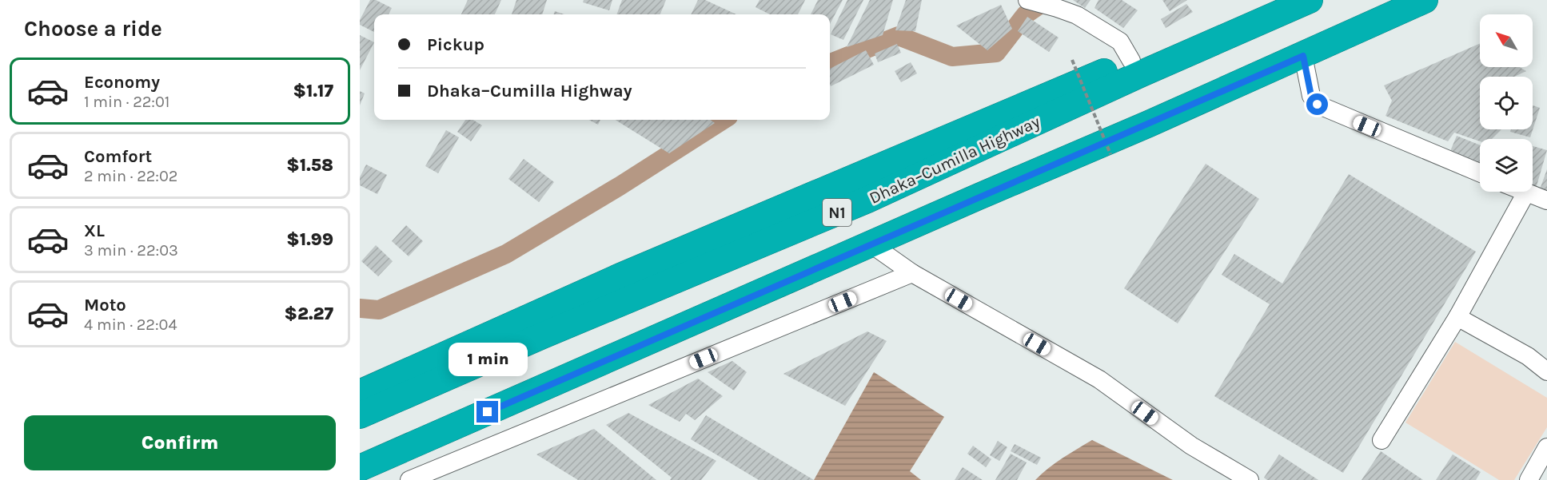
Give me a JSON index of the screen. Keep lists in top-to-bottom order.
{
  "streets": {
    "highway": ["Dhaka–Cumilla Highway", "N1"]
  },
  "north": "top left",
  "page": {
    "heading": "Choose a ride",
    "banner": ["Pickup", "Dhaka–Cumilla Highway"],
    "list": [
      {
        "name": "Economy",
        "note": "1 min · 22:01",
        "value": "$1.17"
      },
      {
        "name": "Comfort",
        "note": "2 min · 22:02",
        "value": "$1.58"
      },
      {
        "name": "XL",
        "note": "3 min · 22:03",
        "value": "$1.99"
      },
      {
        "name": "Moto",
        "note": "4 min · 22:04",
        "value": "$2.27"
      }
    ],
    "bubble": "1 min",
    "buttons": "Confirm"
  }
}
